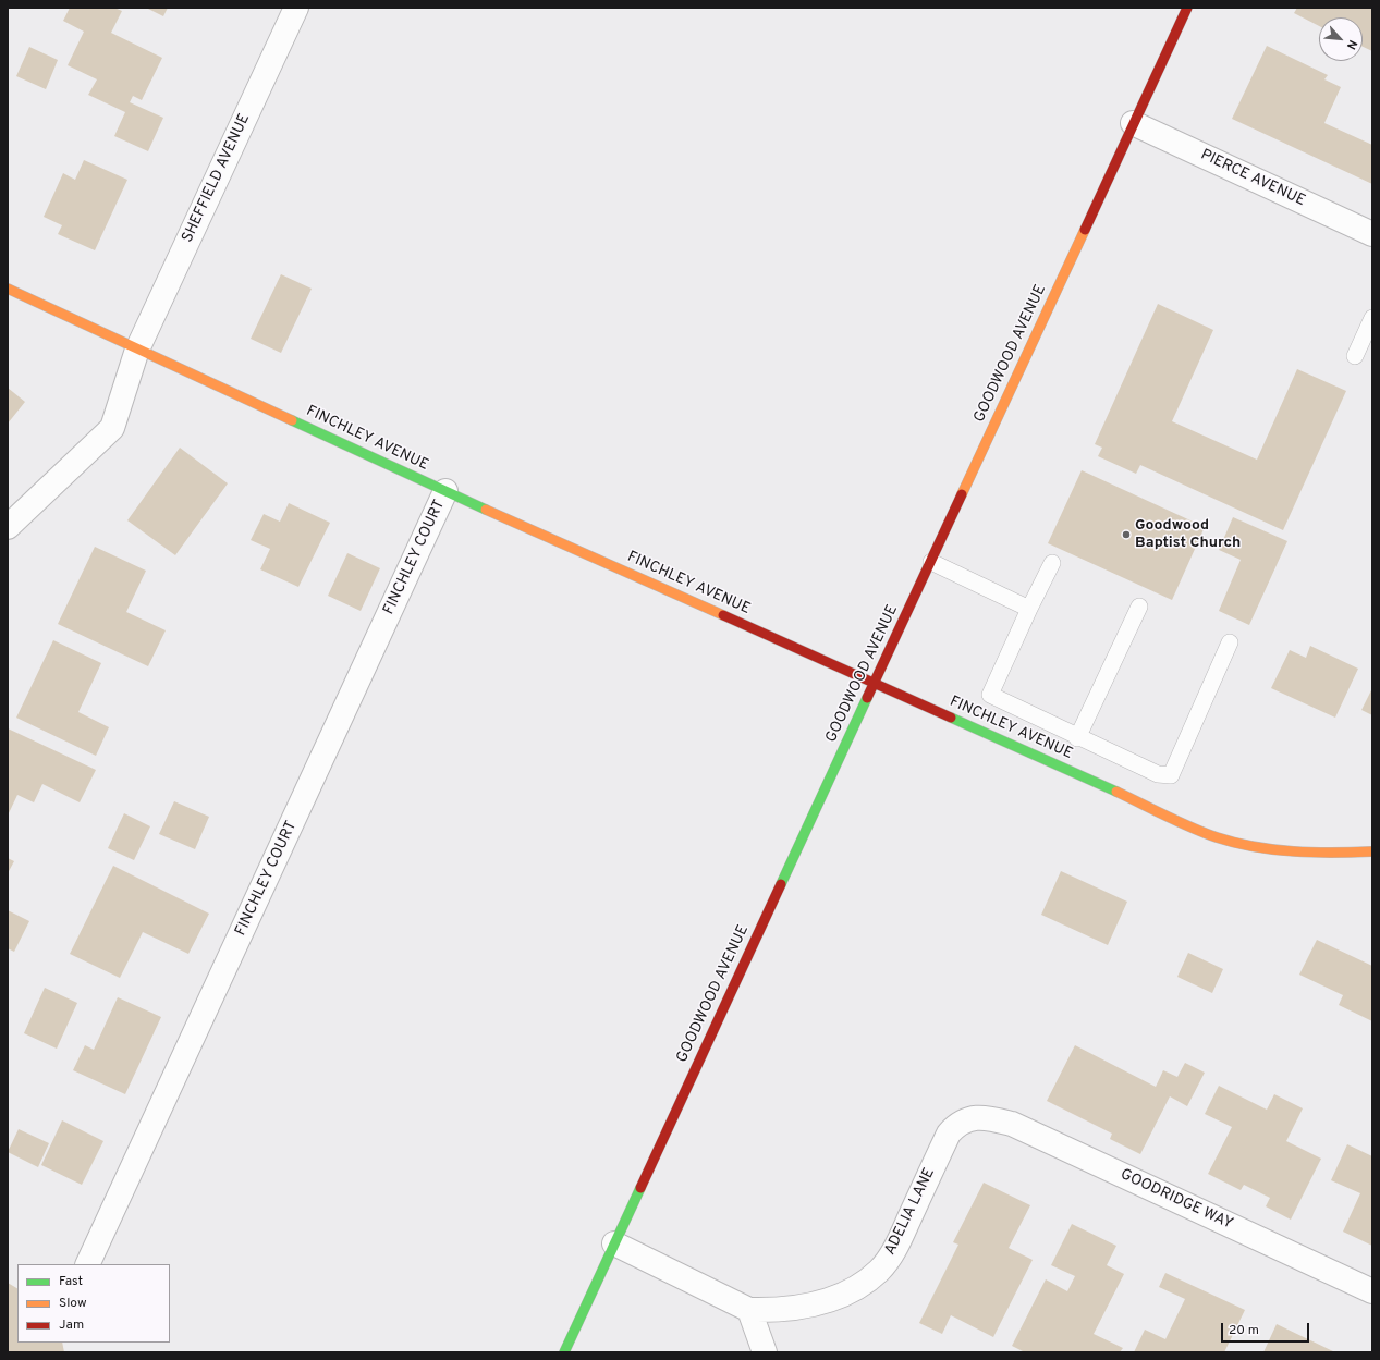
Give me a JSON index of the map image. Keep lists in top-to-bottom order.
{
  "streets": {
    "street": [
      "SHEFFIELD AVENUE",
      "PIERCE AVENUE",
      "GOODWOOD AVENUE",
      "FINCHLEY AVENUE",
      "FINCHLEY COURT",
      "GOODRIDGE WAY",
      "ADELIA LANE"
    ]
  },
  "crossings": [
    ["SHEFFIELD AVENUE", "FINCHLEY AVENUE"],
    ["PIERCE AVENUE", "GOODWOOD AVENUE"],
    ["GOODWOOD AVENUE", "FINCHLEY AVENUE"],
    ["FINCHLEY AVENUE", "FINCHLEY COURT"],
    ["GOODRIDGE WAY", "ADELIA LANE"]
  ],
  "places": ["Goodwood Baptist Church"],
  "legend": ["Fast", "Slow", "Jam"],
  "scale_bar": "20 m",
  "north": "bottom right"
}
